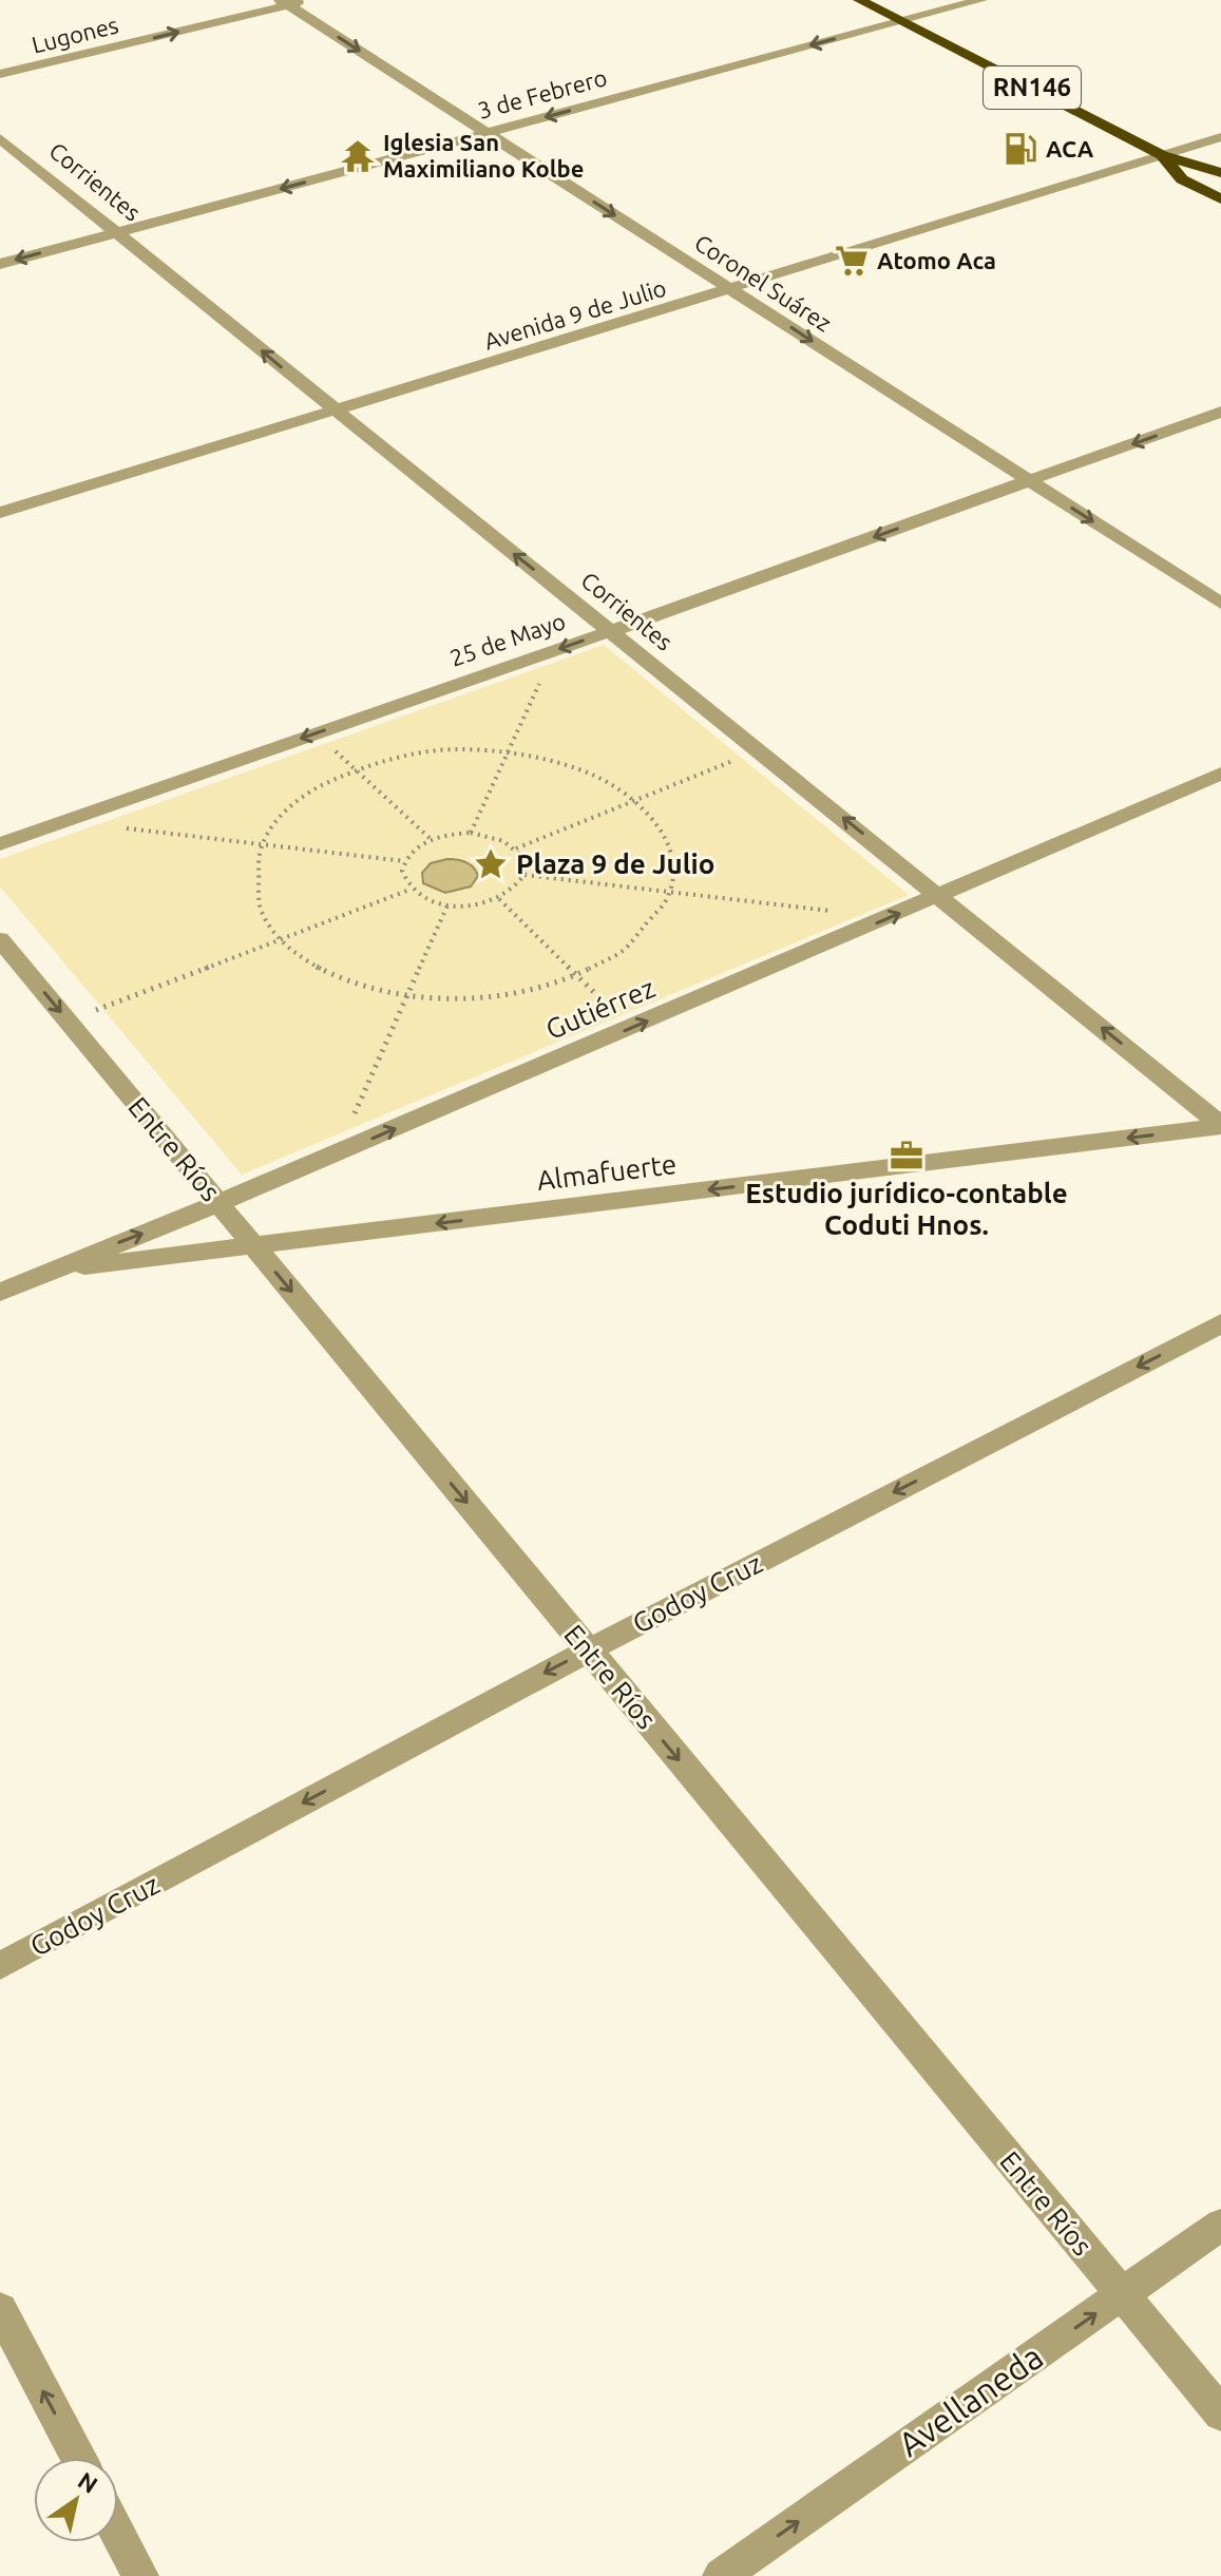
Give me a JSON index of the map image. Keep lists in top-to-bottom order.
{
  "streets": {
    "highway": ["RN146"],
    "street": [
      "Lugones",
      "3 de Febrero",
      "Corrientes",
      "Coronel Suárez",
      "Avenida 9 de Julio",
      "25 de Mayo",
      "Gutiérrez",
      "Entre Ríos",
      "Almafuerte",
      "Godoy Cruz",
      "Avellaneda"
    ]
  },
  "crossings": [
    ["Lugones", "Coronel Suárez"],
    ["RN146", "3 de Febrero"],
    ["RN146", "Avenida 9 de Julio"],
    ["3 de Febrero", "Corrientes"],
    ["3 de Febrero", "Coronel Suárez"],
    ["Corrientes", "Avenida 9 de Julio"],
    ["Corrientes", "25 de Mayo"],
    ["Corrientes", "Gutiérrez"],
    ["Corrientes", "Almafuerte"],
    ["Coronel Suárez", "Avenida 9 de Julio"],
    ["Coronel Suárez", "25 de Mayo"],
    ["Gutiérrez", "Entre Ríos"],
    ["Gutiérrez", "Almafuerte"],
    ["Entre Ríos", "Almafuerte"],
    ["Entre Ríos", "Godoy Cruz"],
    ["Entre Ríos", "Avellaneda"]
  ],
  "one_way": [
    "Lugones",
    "3 de Febrero",
    "Corrientes",
    "Coronel Suárez",
    "25 de Mayo",
    "Gutiérrez",
    "Entre Ríos",
    "Almafuerte",
    "Godoy Cruz",
    "Avellaneda"
  ],
  "places": {
    "fuel station": ["ACA"],
    "temple": ["Iglesia San Maximiliano Kolbe"],
    "supermarket": ["Atomo Aca"],
    "place": ["Plaza 9 de Julio"],
    "office": ["Estudio jurídico-contable Coduti Hnos."]
  },
  "north": "top right"
}
